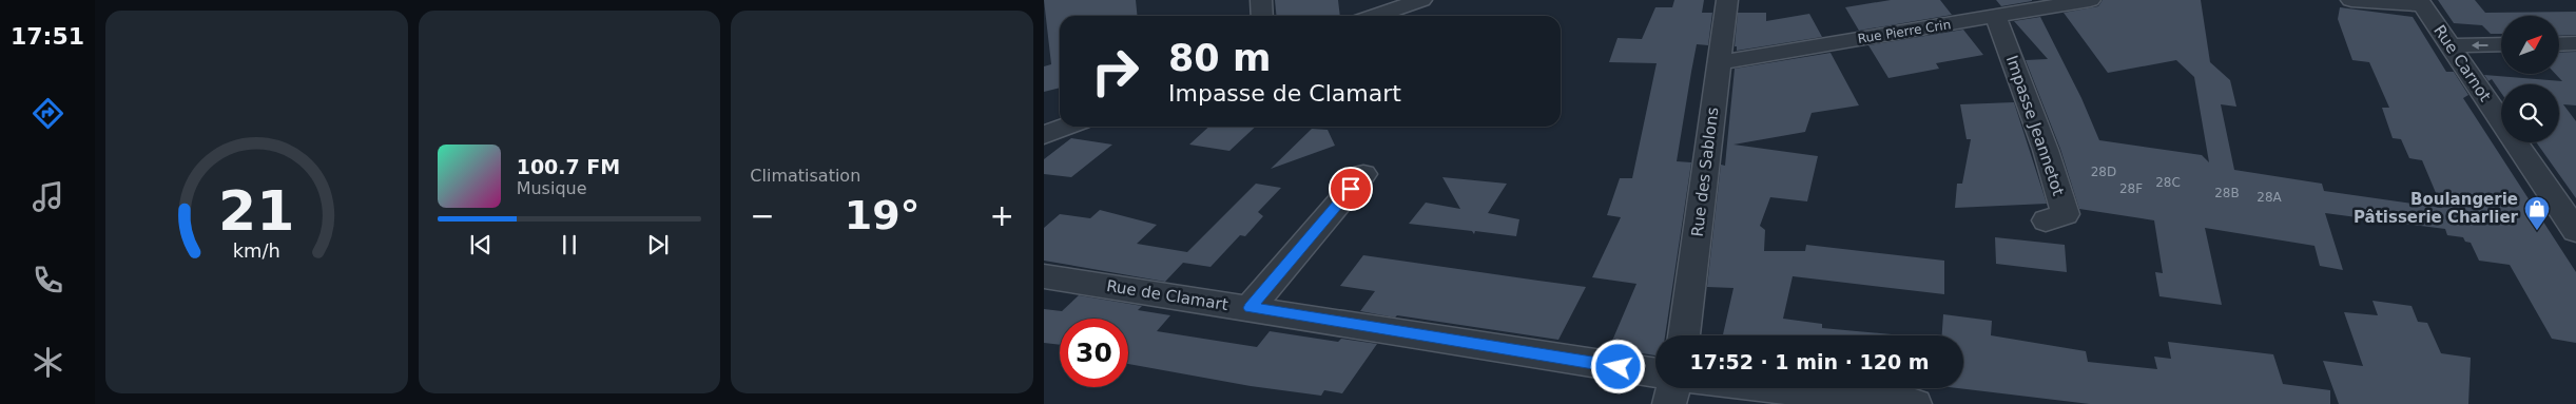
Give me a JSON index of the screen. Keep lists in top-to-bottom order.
{
  "streets": {
    "street": [
      "Rue Pierre Crin",
      "Rue Carnot",
      "Impasse Jeannetot",
      "Rue des Sablons",
      "Rue de Clamart"
    ]
  },
  "crossings": [
    ["Rue Pierre Crin", "Impasse Jeannetot"],
    ["Rue Pierre Crin", "Rue des Sablons"]
  ],
  "places": {
    "shop": ["Boulangerie Pâtisserie Charlier"]
  },
  "house_numbers": [
    "28D",
    "28C",
    "28F",
    "28B",
    "28A"
  ],
  "north": "top right",
  "page": {
    "tabs": "17:51",
    "tile": "Climatisation",
    "turn": ["80 m", "Impasse de Clamart"],
    "song": ["100.7 FM", "Musique"],
    "heat": ["−", "19°", "+"],
    "limit": "30",
    "trip": "17:52 · 1 min · 120 m",
    "gauge": ["21", "km/h"]
  }
}
